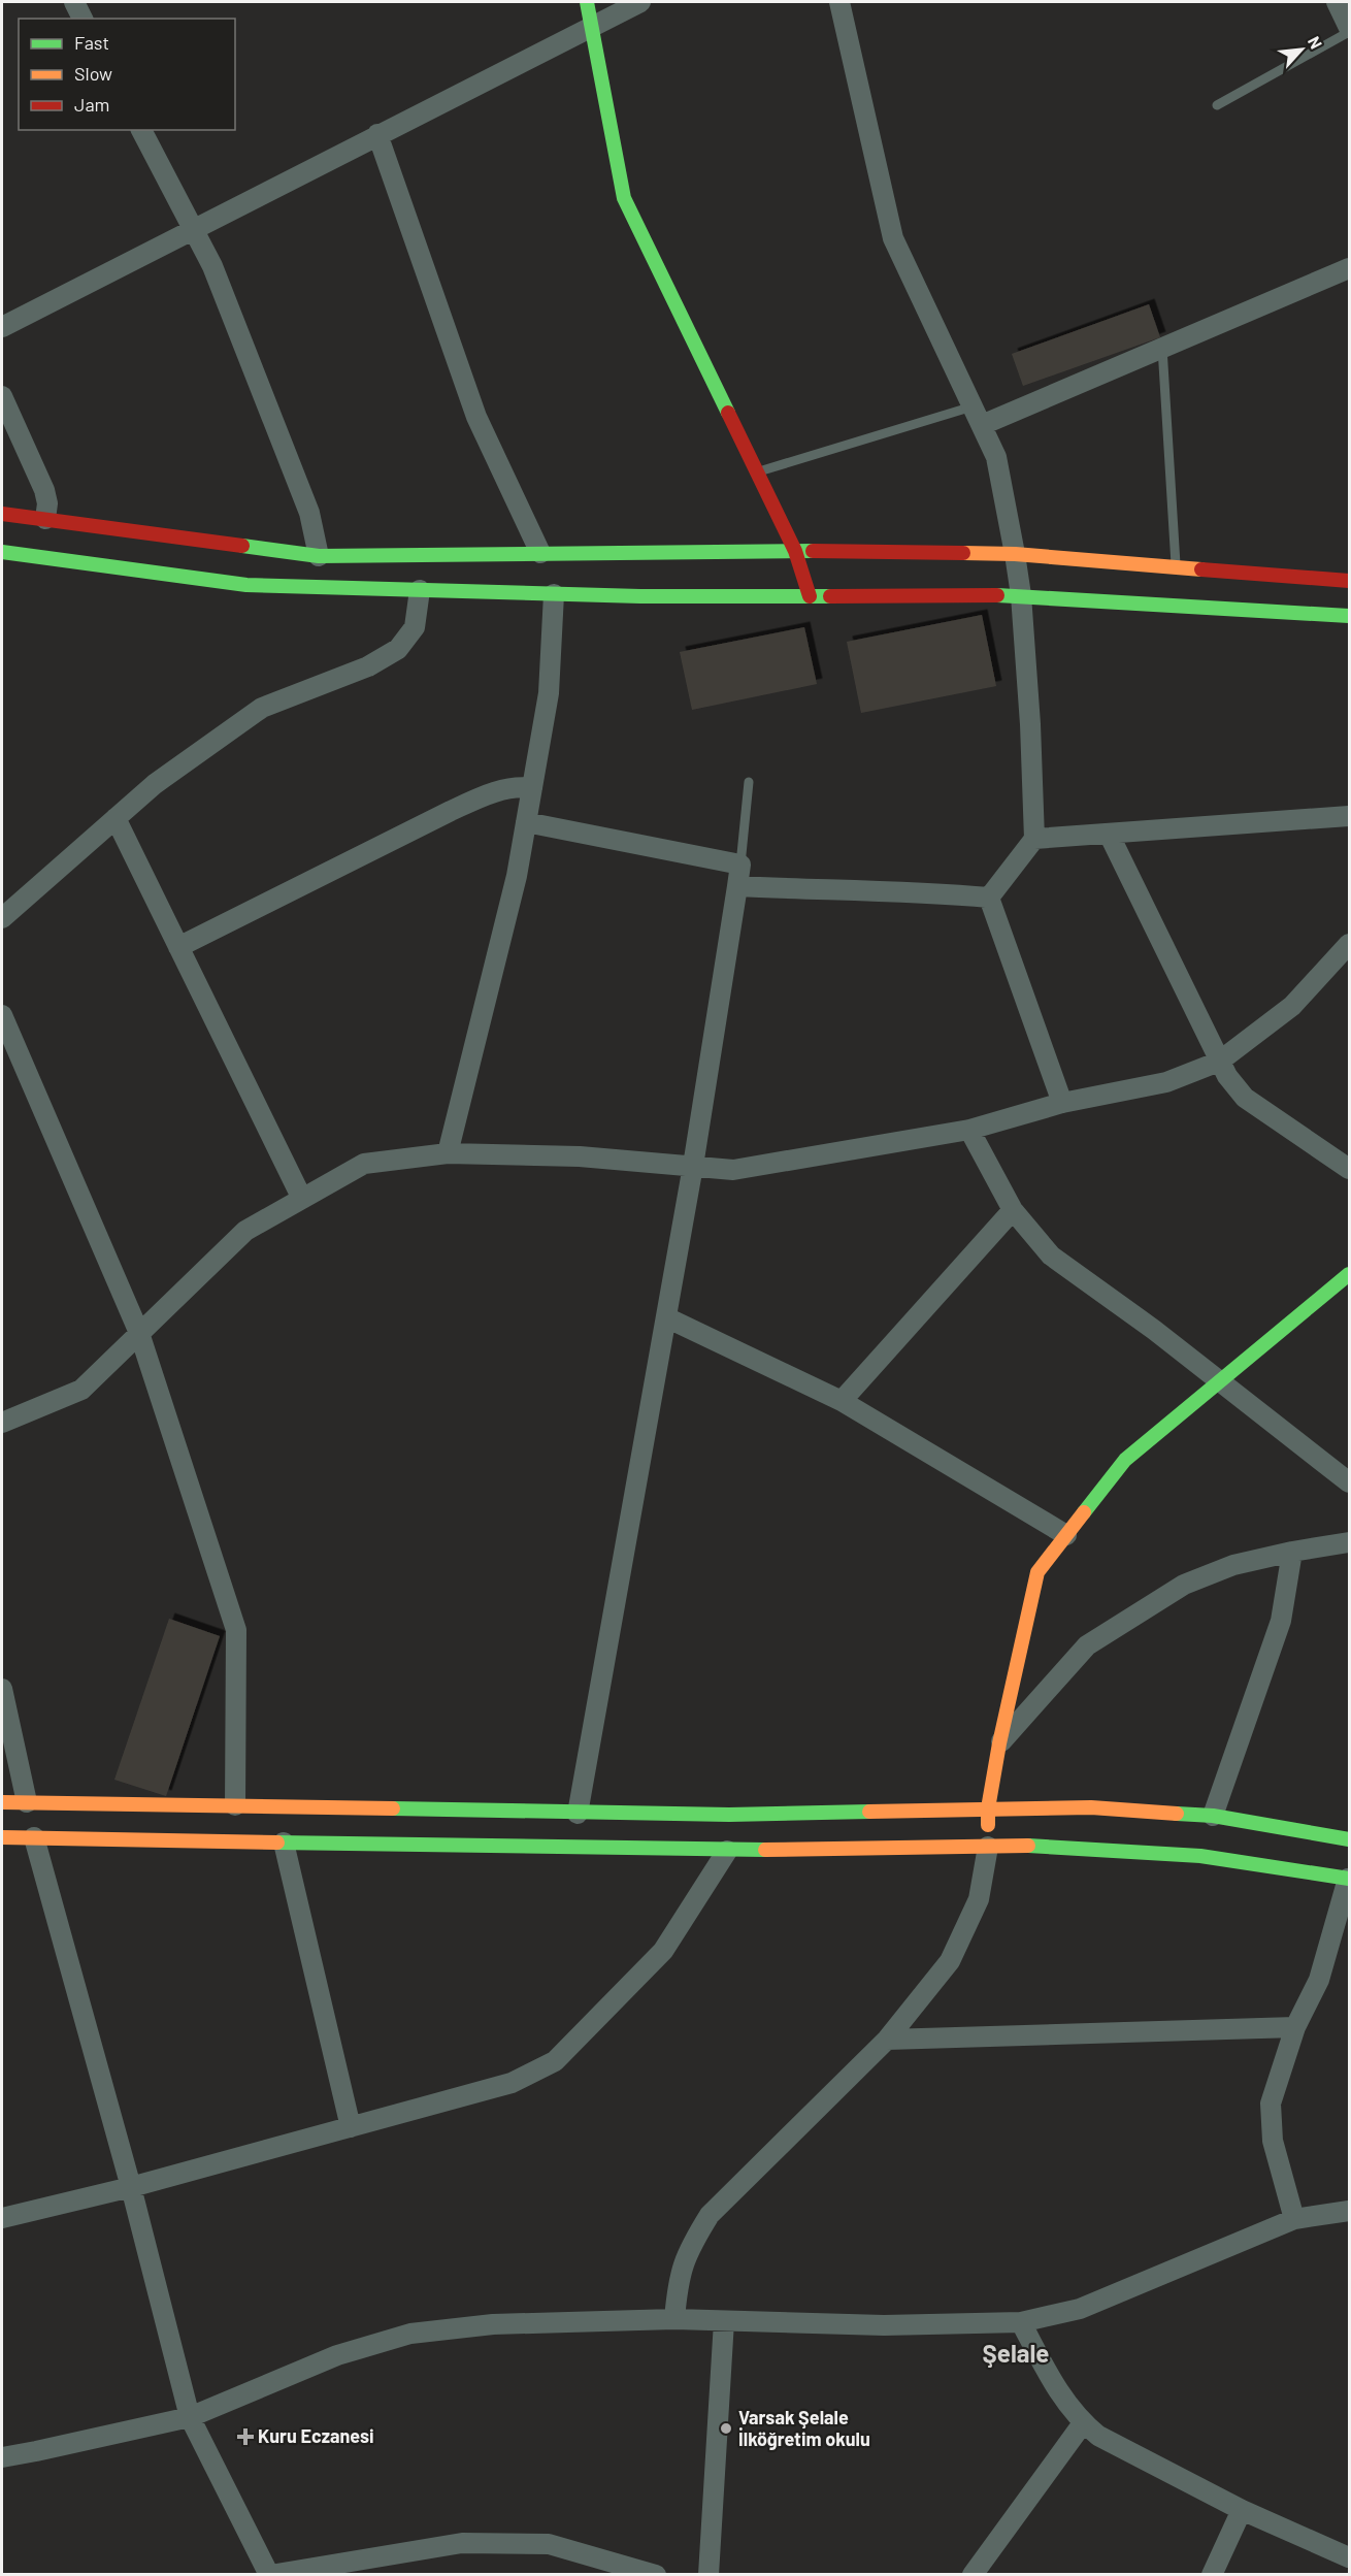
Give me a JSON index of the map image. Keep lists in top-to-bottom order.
{
  "districts": ["Şelale"],
  "places": {
    "other": ["Varsak Şelale İlköğretim okulu"],
    "health": ["Kuru Eczanesi"]
  },
  "legend": ["Fast", "Slow", "Jam"],
  "north": "top right"
}
